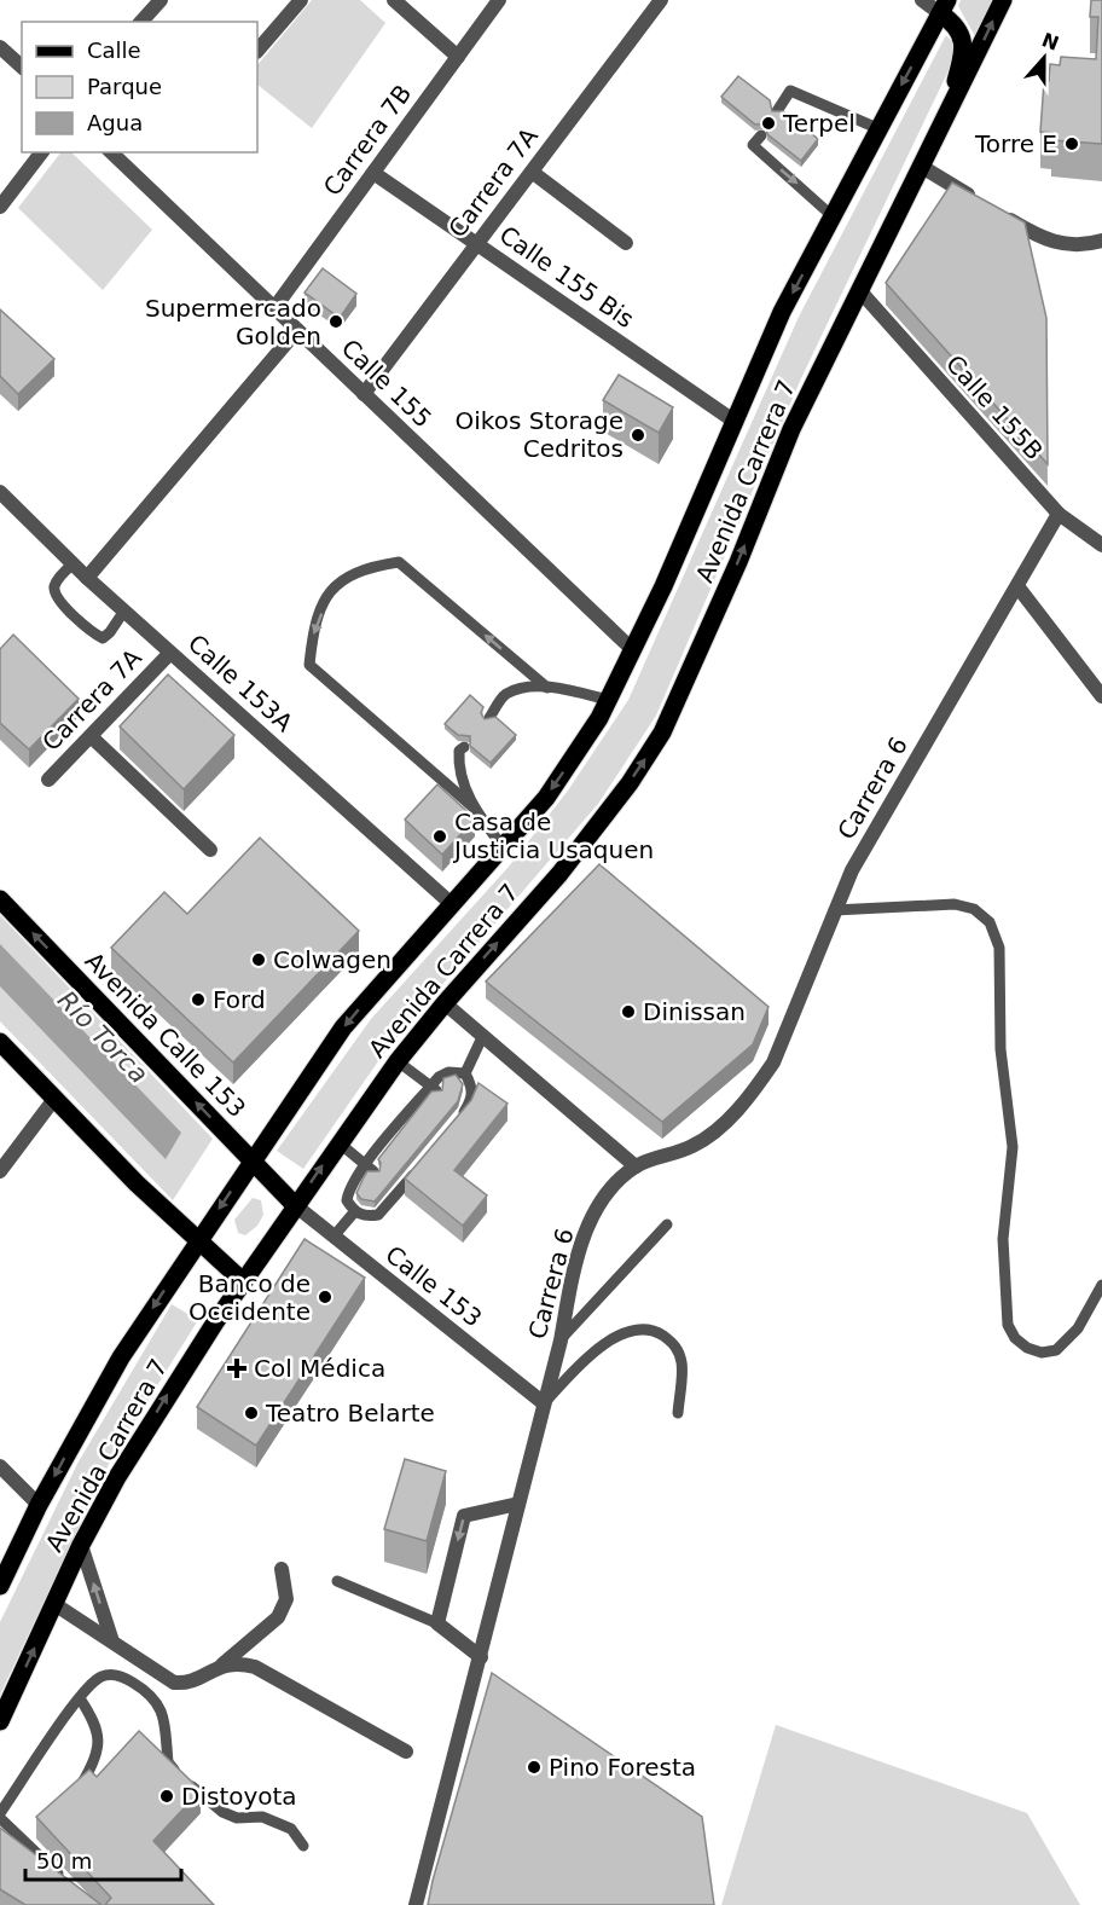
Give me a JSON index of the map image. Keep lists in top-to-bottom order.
{
  "streets": {
    "main road": ["Avenida Carrera 7", "Avenida Calle 153"],
    "street": [
      "Carrera 7B",
      "Carrera 7A",
      "Calle 155 Bis",
      "Calle 155",
      "Calle 155B",
      "Calle 153A",
      "Carrera 6",
      "Calle 153"
    ]
  },
  "crossings": [
    ["Carrera 7B", "Calle 155 Bis"],
    ["Carrera 7B", "Calle 155"],
    ["Carrera 7A", "Calle 155 Bis"],
    ["Carrera 7A", "Calle 155"],
    ["Carrera 7A", "Calle 153A"],
    ["Calle 155 Bis", "Avenida Carrera 7"],
    ["Calle 155", "Avenida Carrera 7"],
    ["Calle 155B", "Avenida Carrera 7"],
    ["Calle 155B", "Carrera 6"],
    ["Avenida Carrera 7", "Calle 153A"],
    ["Avenida Carrera 7", "Avenida Calle 153"],
    ["Avenida Carrera 7", "Calle 153"],
    ["Carrera 6", "Calle 153"],
    ["Avenida Calle 153", "Calle 153"]
  ],
  "water": ["Río Torca"],
  "places": {
    "other": [
      "Terpel",
      "Torre E",
      "Supermercado Golden",
      "Oikos Storage Cedritos",
      "Casa de Justicia Usaquen",
      "Colwagen",
      "Ford",
      "Dinissan",
      "Banco de Occidente",
      "Teatro Belarte",
      "Pino Foresta",
      "Distoyota"
    ],
    "health": ["Col Médica"]
  },
  "legend": ["Calle", "Parque", "Agua"],
  "scale_bar": "50 m",
  "north": "top"
}
